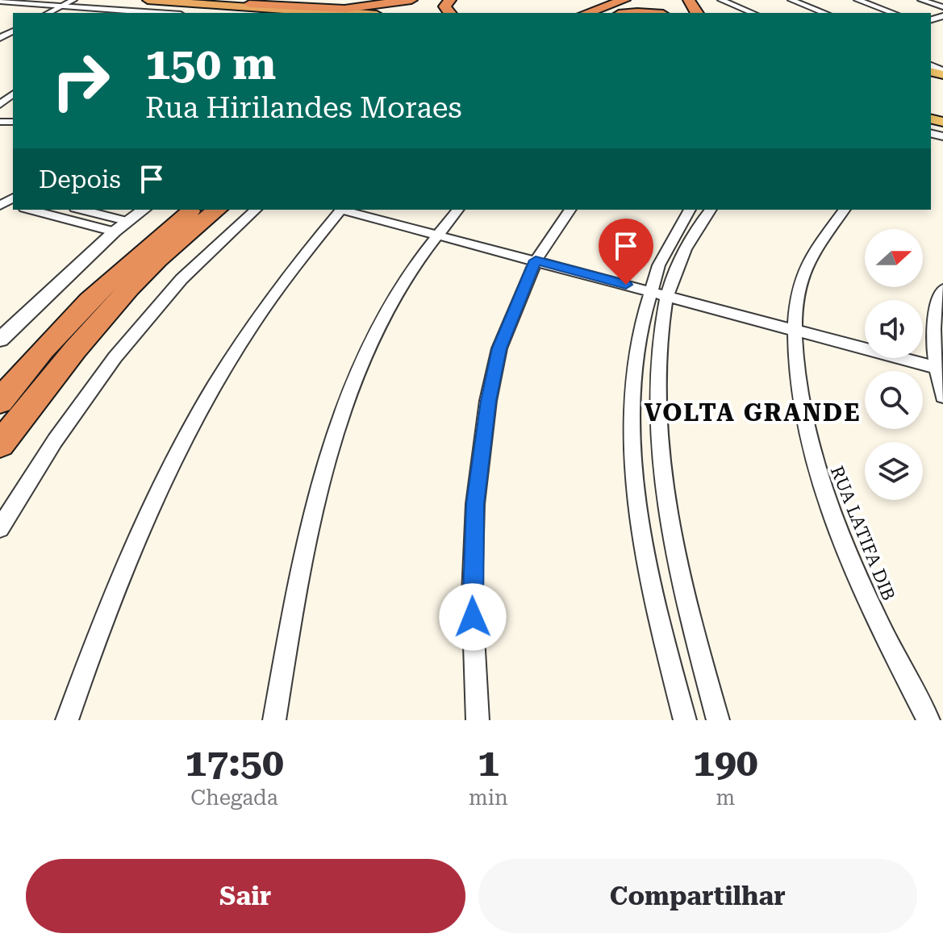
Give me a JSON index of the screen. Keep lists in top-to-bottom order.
{
  "streets": {
    "street": ["RUA LATIFA DIB"]
  },
  "districts": ["VOLTA GRANDE"],
  "north": "right",
  "page": {
    "turn": ["150 m", "Rua Hirilandes Moraes"],
    "then": "Depois",
    "eta": [
      "17:50",
      "Chegada",
      "1",
      "min",
      "190",
      "m"
    ],
    "buttons": ["Sair", "Compartilhar"]
  }
}
